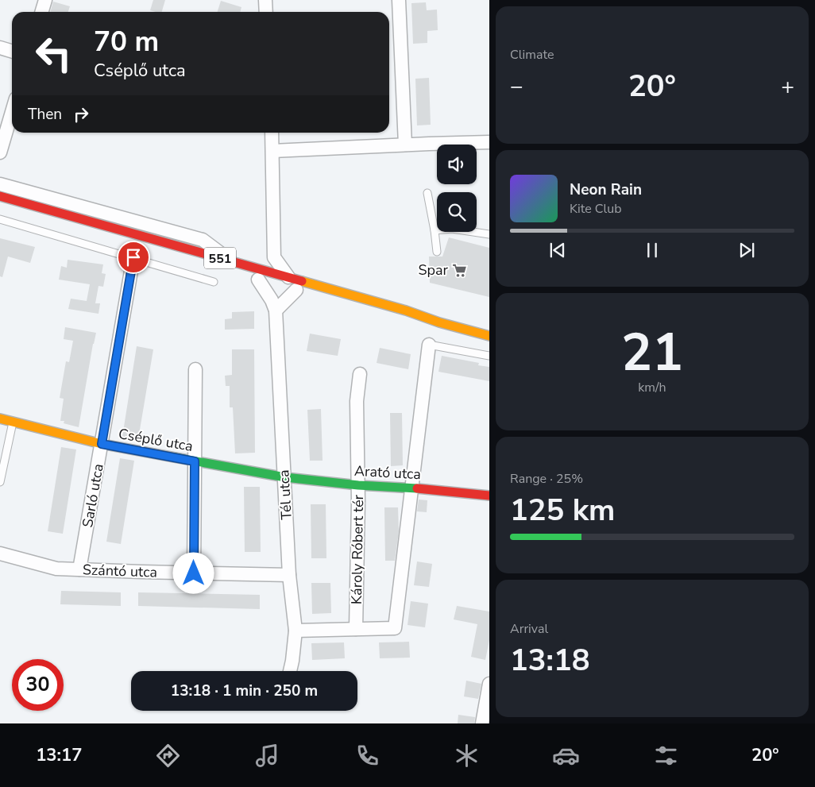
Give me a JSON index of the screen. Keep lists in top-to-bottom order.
{
  "streets": {
    "main road": ["551", "Cséplő utca", "Arató utca"],
    "street": [
      "Tél utca",
      "Sarló utca",
      "Károly Róbert tér",
      "Szántó utca"
    ]
  },
  "crossings": [
    ["551", "Tél utca"],
    ["Cséplő utca", "Arató utca"],
    ["Cséplő utca", "Tél utca"],
    ["Cséplő utca", "Sarló utca"],
    ["Arató utca", "Tél utca"],
    ["Arató utca", "Károly Róbert tér"],
    ["Tél utca", "Szántó utca"],
    ["Sarló utca", "Szántó utca"]
  ],
  "places": {
    "supermarket": ["Spar"]
  },
  "page": {
    "tile": [
      "Climate",
      ["21", "km/h"],
      ["Range · 25%", "125 km"],
      ["Arrival", "13:18"]
    ],
    "turn": ["70 m", "Cséplő utca"],
    "heat": ["−", "20°", "+"],
    "then": "Then",
    "song": ["Neon Rain", "Kite Club"],
    "limit": "30",
    "trip": "13:18 · 1 min · 250 m",
    "tabs": ["13:17", "20°"]
  }
}
